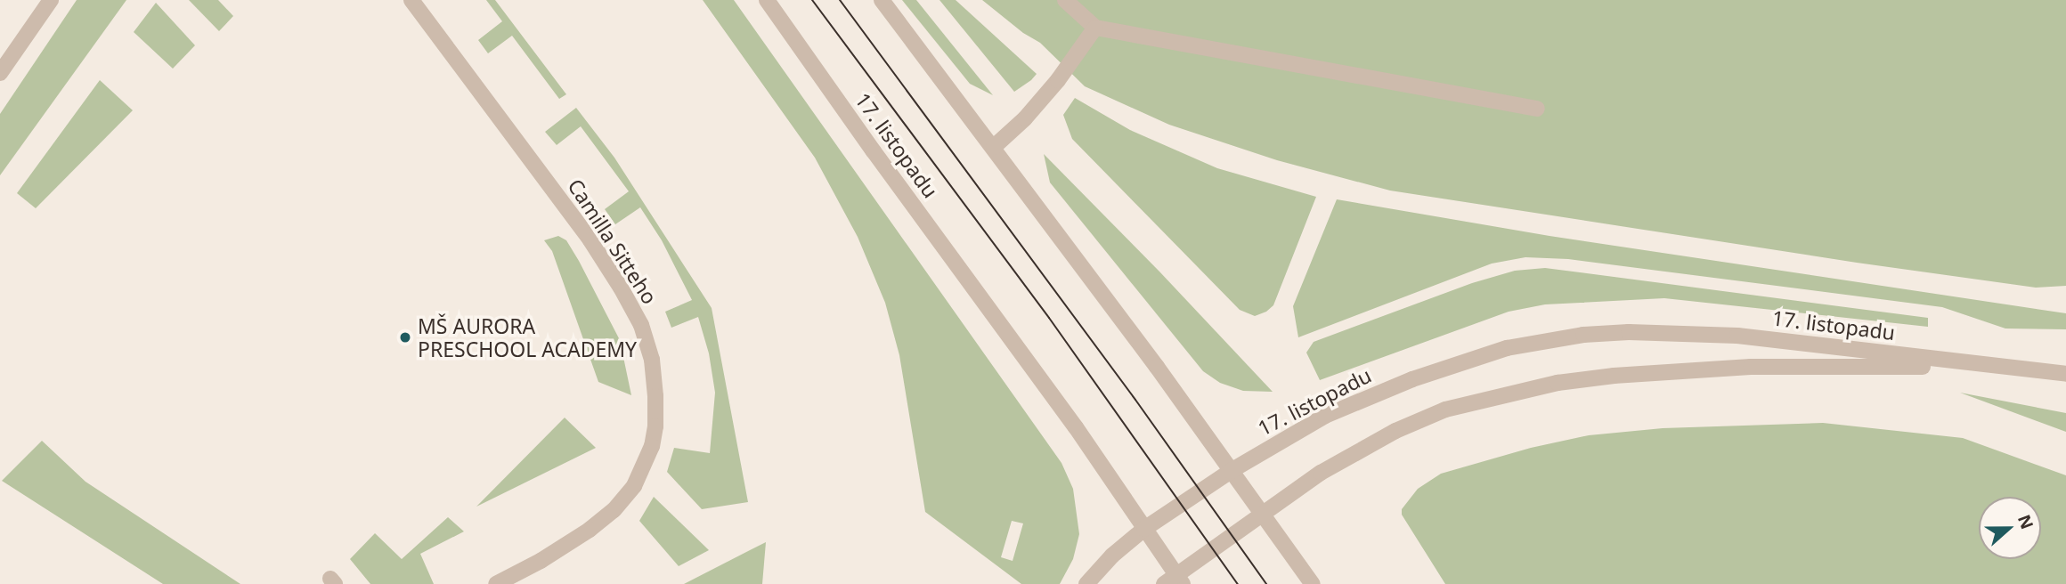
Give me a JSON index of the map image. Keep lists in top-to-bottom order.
{
  "streets": {
    "street": ["17. listopadu", "Camilla Sitteho"]
  },
  "places": ["MŠ AURORA PRESCHOOL ACADEMY"],
  "north": "right"
}
